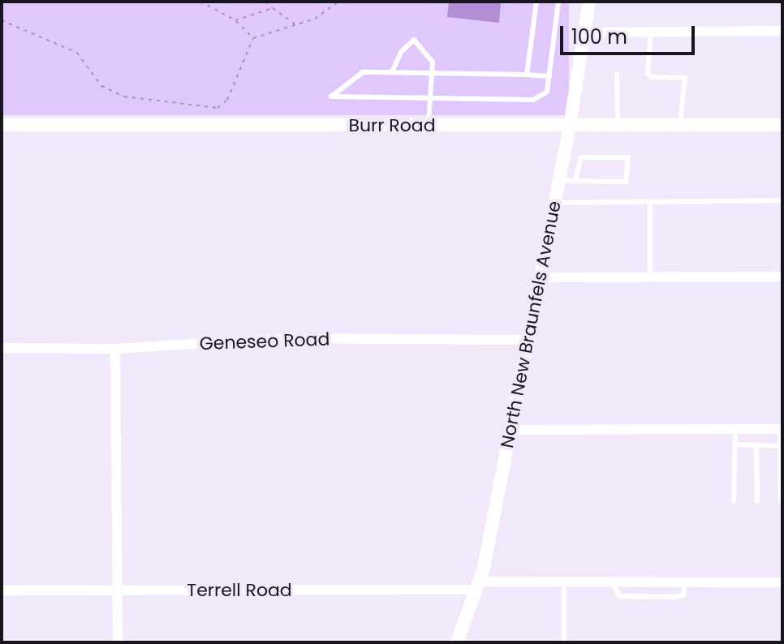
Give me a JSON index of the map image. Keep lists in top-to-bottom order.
{
  "streets": {
    "street": [
      "Burr Road",
      "North New Braunfels Avenue",
      "Geneseo Road",
      "Terrell Road"
    ]
  },
  "crossings": [
    ["Burr Road", "North New Braunfels Avenue"],
    ["North New Braunfels Avenue", "Geneseo Road"],
    ["North New Braunfels Avenue", "Terrell Road"]
  ],
  "scale_bar": "100 m"
}
